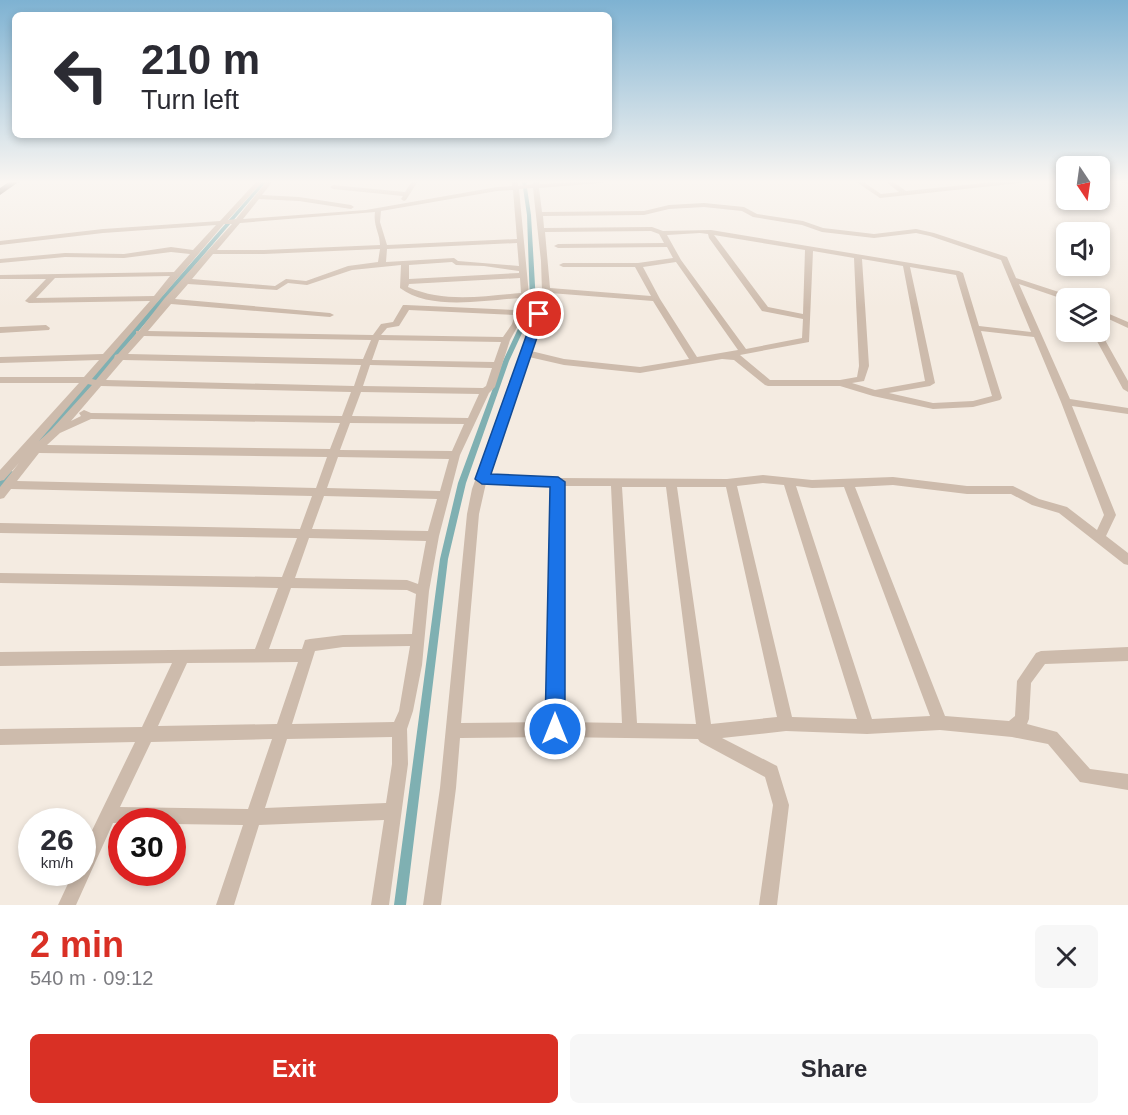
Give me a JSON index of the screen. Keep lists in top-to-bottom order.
{
  "north": "bottom",
  "page": {
    "turn": ["210 m", "Turn left"],
    "speed": "26 km/h",
    "limit": "30",
    "heading": ["2 min", "540 m · 09:12"],
    "buttons": ["Exit", "Share"]
  }
}
